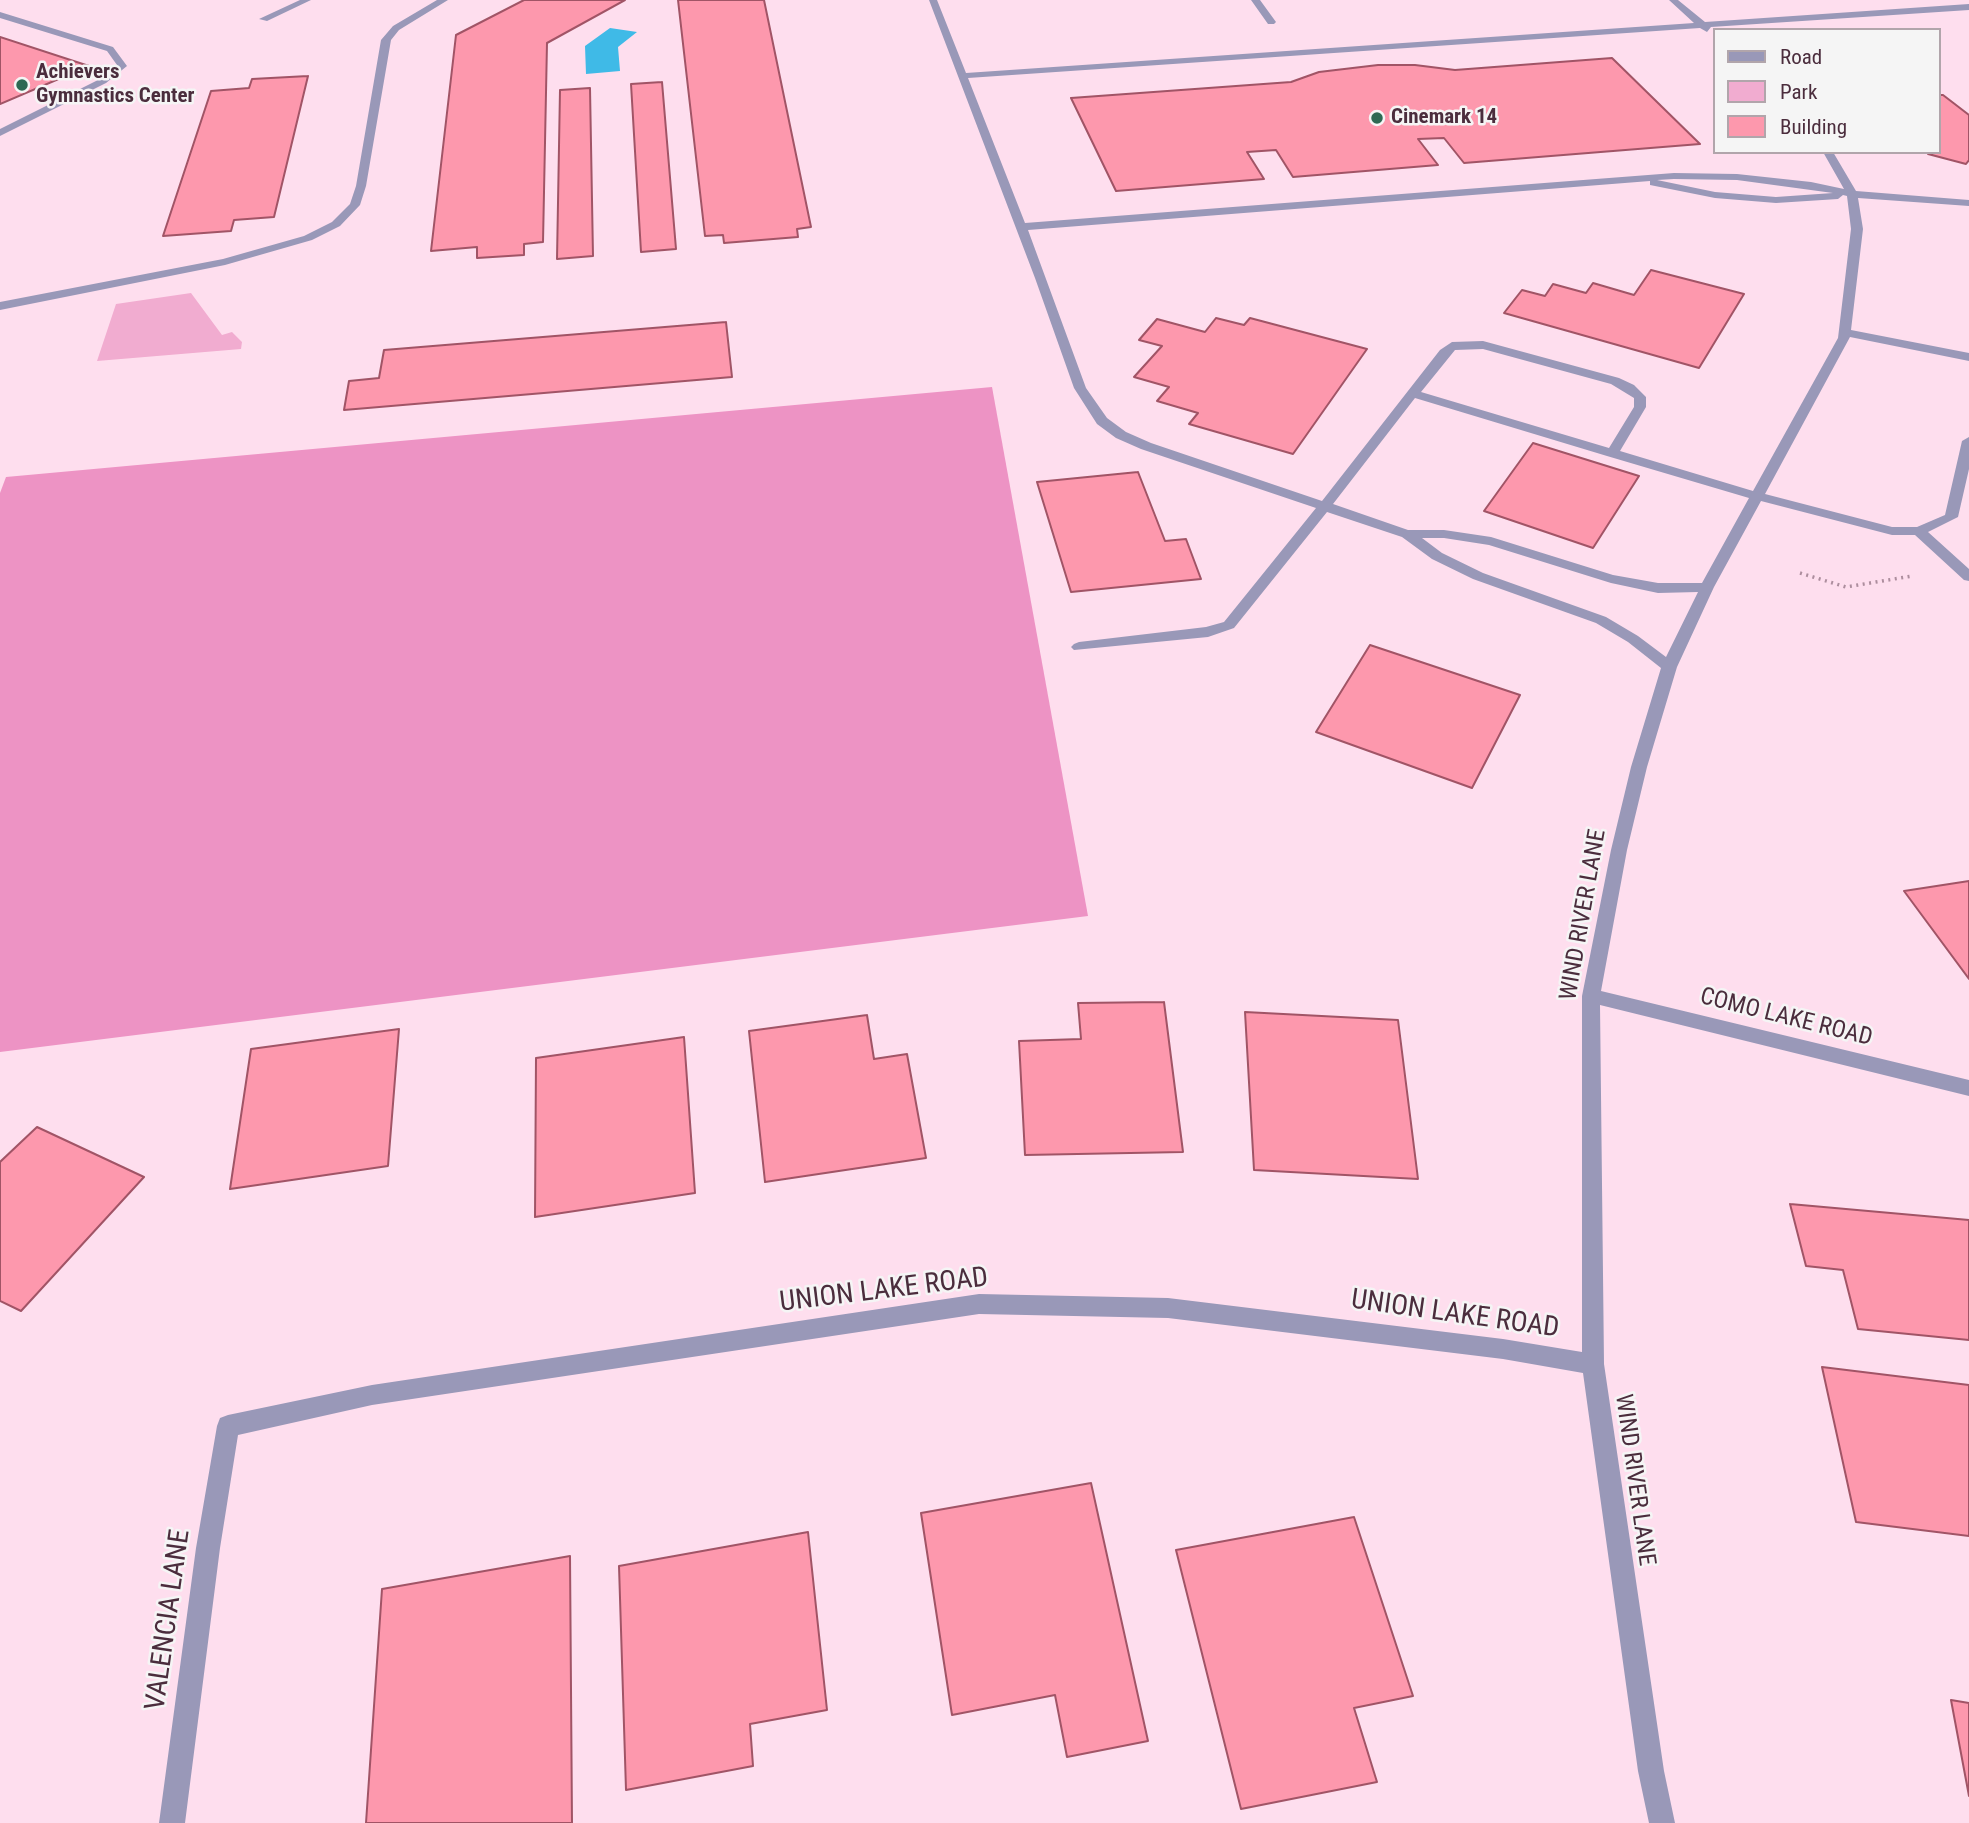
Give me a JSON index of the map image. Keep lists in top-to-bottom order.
{
  "streets": {
    "street": [
      "WIND RIVER LANE",
      "COMO LAKE ROAD",
      "UNION LAKE ROAD",
      "VALENCIA LANE"
    ]
  },
  "crossings": [
    ["WIND RIVER LANE", "COMO LAKE ROAD"],
    ["WIND RIVER LANE", "UNION LAKE ROAD"],
    ["UNION LAKE ROAD", "VALENCIA LANE"]
  ],
  "places": ["Achievers Gymnastics Center", "Cinemark 14"],
  "legend": ["Road", "Park", "Building"]
}
